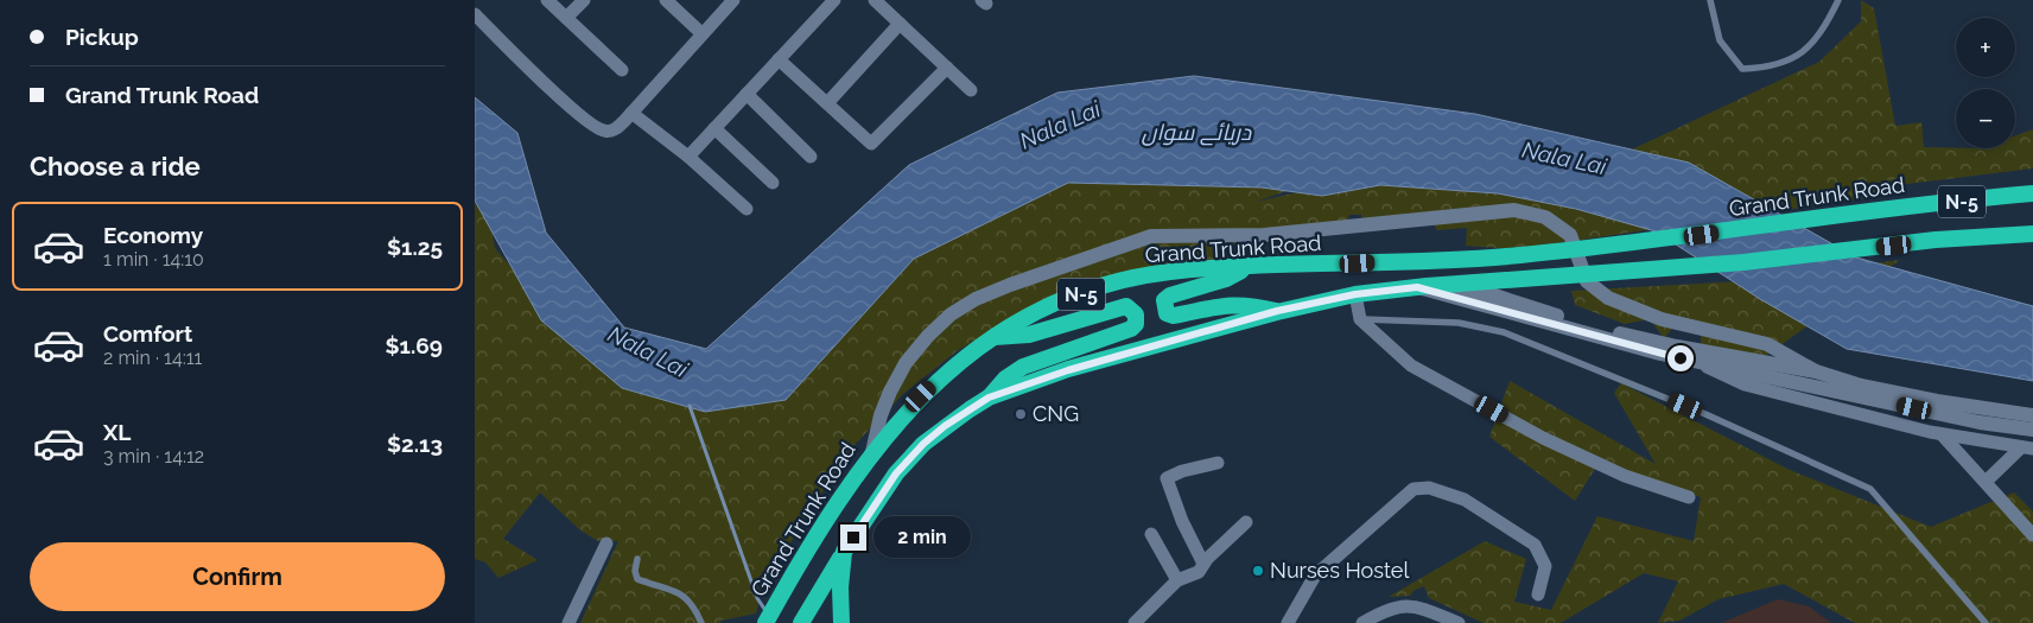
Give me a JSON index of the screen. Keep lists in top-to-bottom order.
{
  "streets": {
    "highway": ["Grand Trunk Road", "N-5"]
  },
  "water": ["Nala Lai", "دریائے سواں"],
  "places": ["CNG", "Nurses Hostel"],
  "page": {
    "banner": ["Pickup", "Grand Trunk Road"],
    "map_buttons": ["+", "−"],
    "heading": "Choose a ride",
    "list": [
      {
        "name": "Economy",
        "note": "1 min · 14:10",
        "value": "$1.25"
      },
      {
        "name": "Comfort",
        "note": "2 min · 14:11",
        "value": "$1.69"
      },
      {
        "name": "XL",
        "note": "3 min · 14:12",
        "value": "$2.13"
      }
    ],
    "bubble": "2 min",
    "buttons": "Confirm"
  }
}
